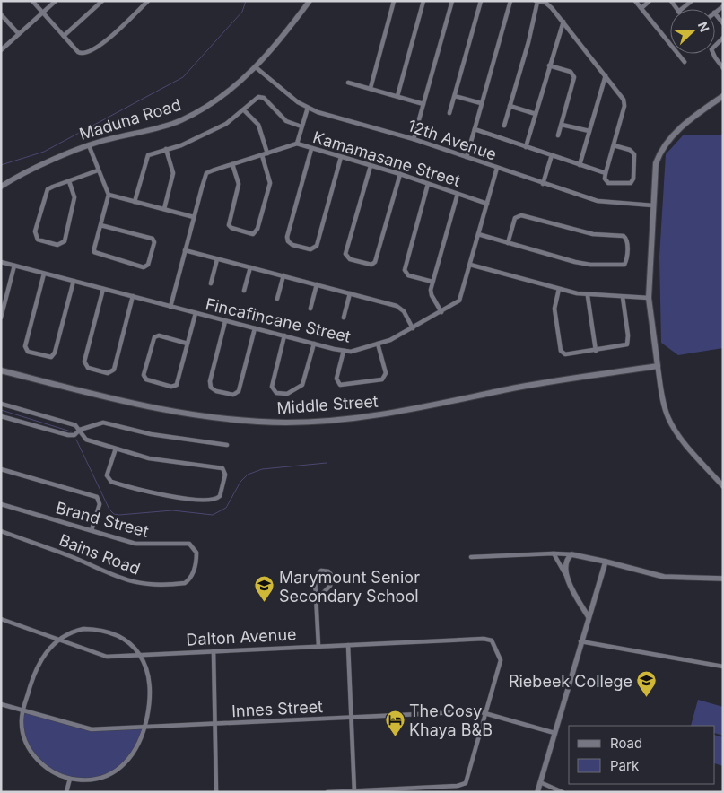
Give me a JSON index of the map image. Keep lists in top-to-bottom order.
{
  "streets": {
    "main road": ["Middle Street"],
    "street": [
      "Maduna Road",
      "12th Avenue",
      "Kamamasane Street",
      "Fincafincane Street",
      "Brand Street",
      "Bains Road",
      "Dalton Avenue",
      "Innes Street"
    ]
  },
  "crossings": [
    ["Maduna Road", "12th Avenue"],
    ["12th Avenue", "Fincafincane Street"],
    ["Kamamasane Street", "Fincafincane Street"],
    ["Brand Street", "Bains Road"],
    ["Dalton Avenue", "Innes Street"]
  ],
  "places": {
    "school or university": ["Marymount Senior Secondary School", "Riebeek College"],
    "hotel": ["The Cosy Khaya B&B"]
  },
  "legend": ["Road", "Park"],
  "north": "right"
}
